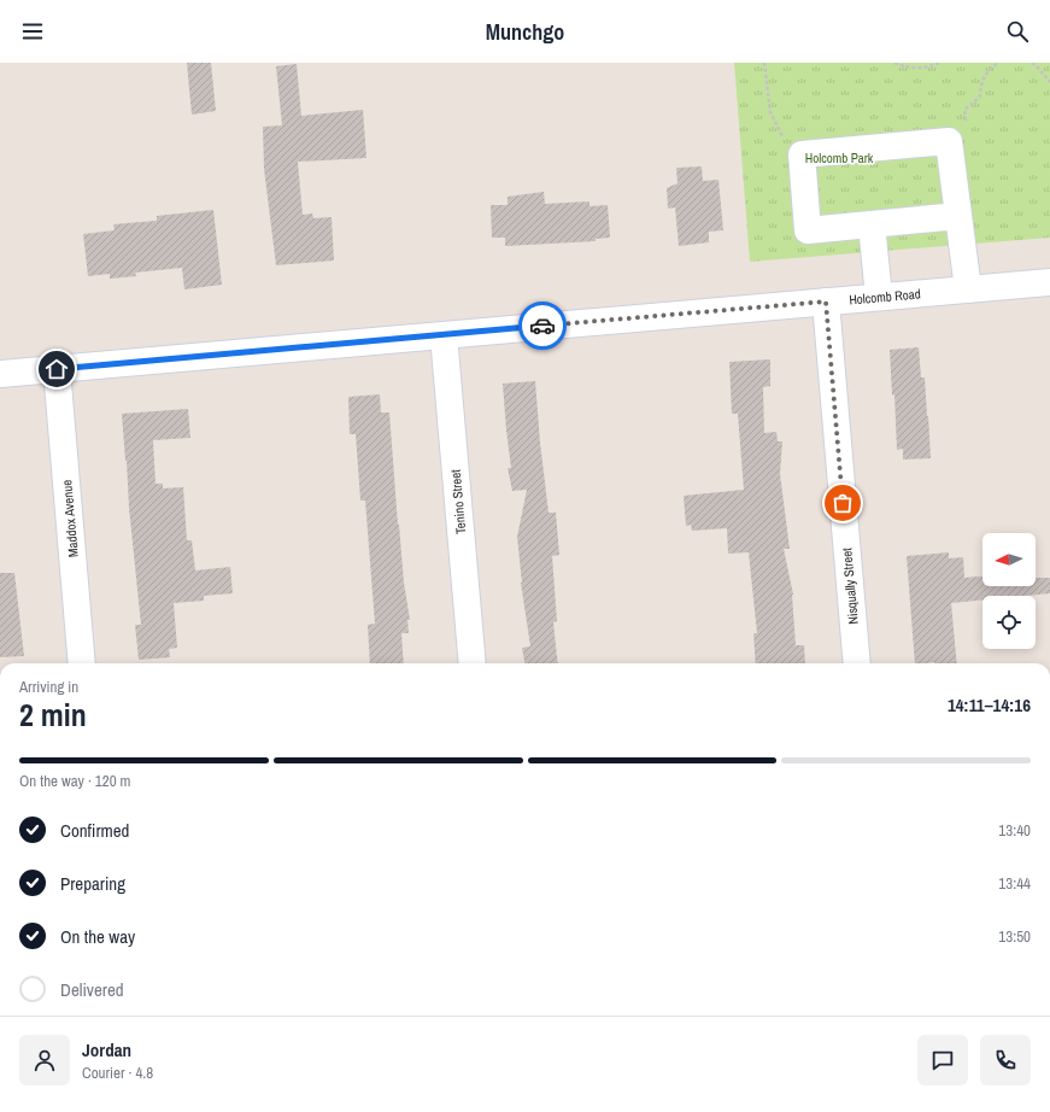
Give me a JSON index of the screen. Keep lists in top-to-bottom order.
{
  "streets": {
    "street": [
      "Holcomb Road",
      "Tenino Street",
      "Maddox Avenue",
      "Nisqually Street"
    ]
  },
  "crossings": [
    ["Holcomb Road", "Tenino Street"],
    ["Holcomb Road", "Maddox Avenue"],
    ["Holcomb Road", "Nisqually Street"]
  ],
  "parks": ["Holcomb Park"],
  "north": "left",
  "page": {
    "header": "Munchgo",
    "heading": ["2 min", "Arriving in", "14:11–14:16"],
    "panel": ["Jordan", "Courier · 4.8"],
    "bar": "On the way · 120 m",
    "list": [
      ["Confirmed", "13:40"],
      ["Preparing", "13:44"],
      ["On the way", "13:50"],
      "Delivered"
    ]
  }
}
